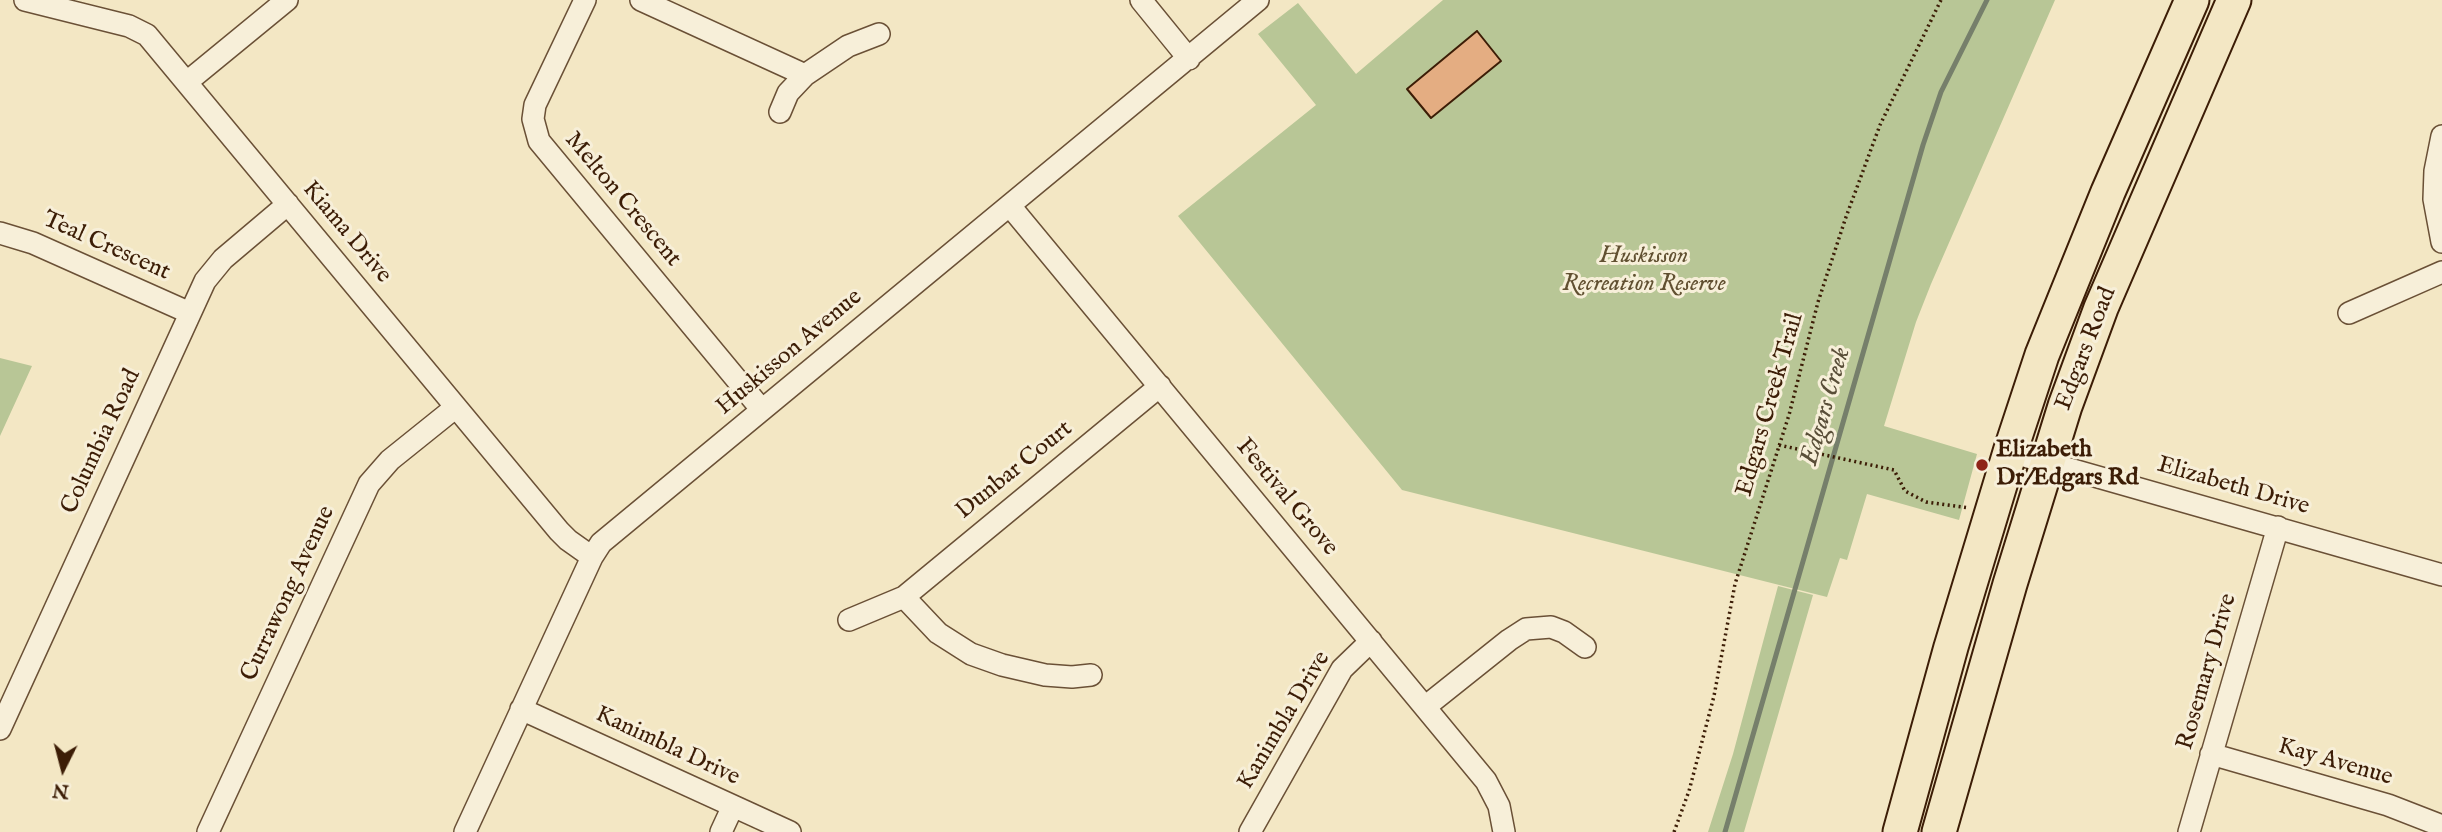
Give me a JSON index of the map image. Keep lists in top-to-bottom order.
{
  "streets": {
    "main road": ["Edgars Road"],
    "street": [
      "Melton Crescent",
      "Kiama Drive",
      "Teal Crescent",
      "Huskisson Avenue",
      "Columbia Road",
      "Dunbar Court",
      "Elizabeth Drive",
      "Festival Grove",
      "Currawong Avenue",
      "Rosemary Drive",
      "Kanimbla Drive",
      "Kay Avenue"
    ],
    "path": ["Edgars Creek Trail"]
  },
  "crossings": [
    ["Melton Crescent", "Huskisson Avenue"],
    ["Kiama Drive", "Huskisson Avenue"],
    ["Kiama Drive", "Columbia Road"],
    ["Kiama Drive", "Currawong Avenue"],
    ["Teal Crescent", "Columbia Road"],
    ["Edgars Road", "Elizabeth Drive"],
    ["Huskisson Avenue", "Festival Grove"],
    ["Huskisson Avenue", "Kanimbla Drive"],
    ["Dunbar Court", "Festival Grove"],
    ["Elizabeth Drive", "Rosemary Drive"],
    ["Festival Grove", "Kanimbla Drive"],
    ["Rosemary Drive", "Kay Avenue"]
  ],
  "water": ["Edgars Creek"],
  "parks": ["Huskisson Recreation Reserve"],
  "places": ["Elizabeth Dr/Edgars Rd"],
  "north": "bottom"
}
